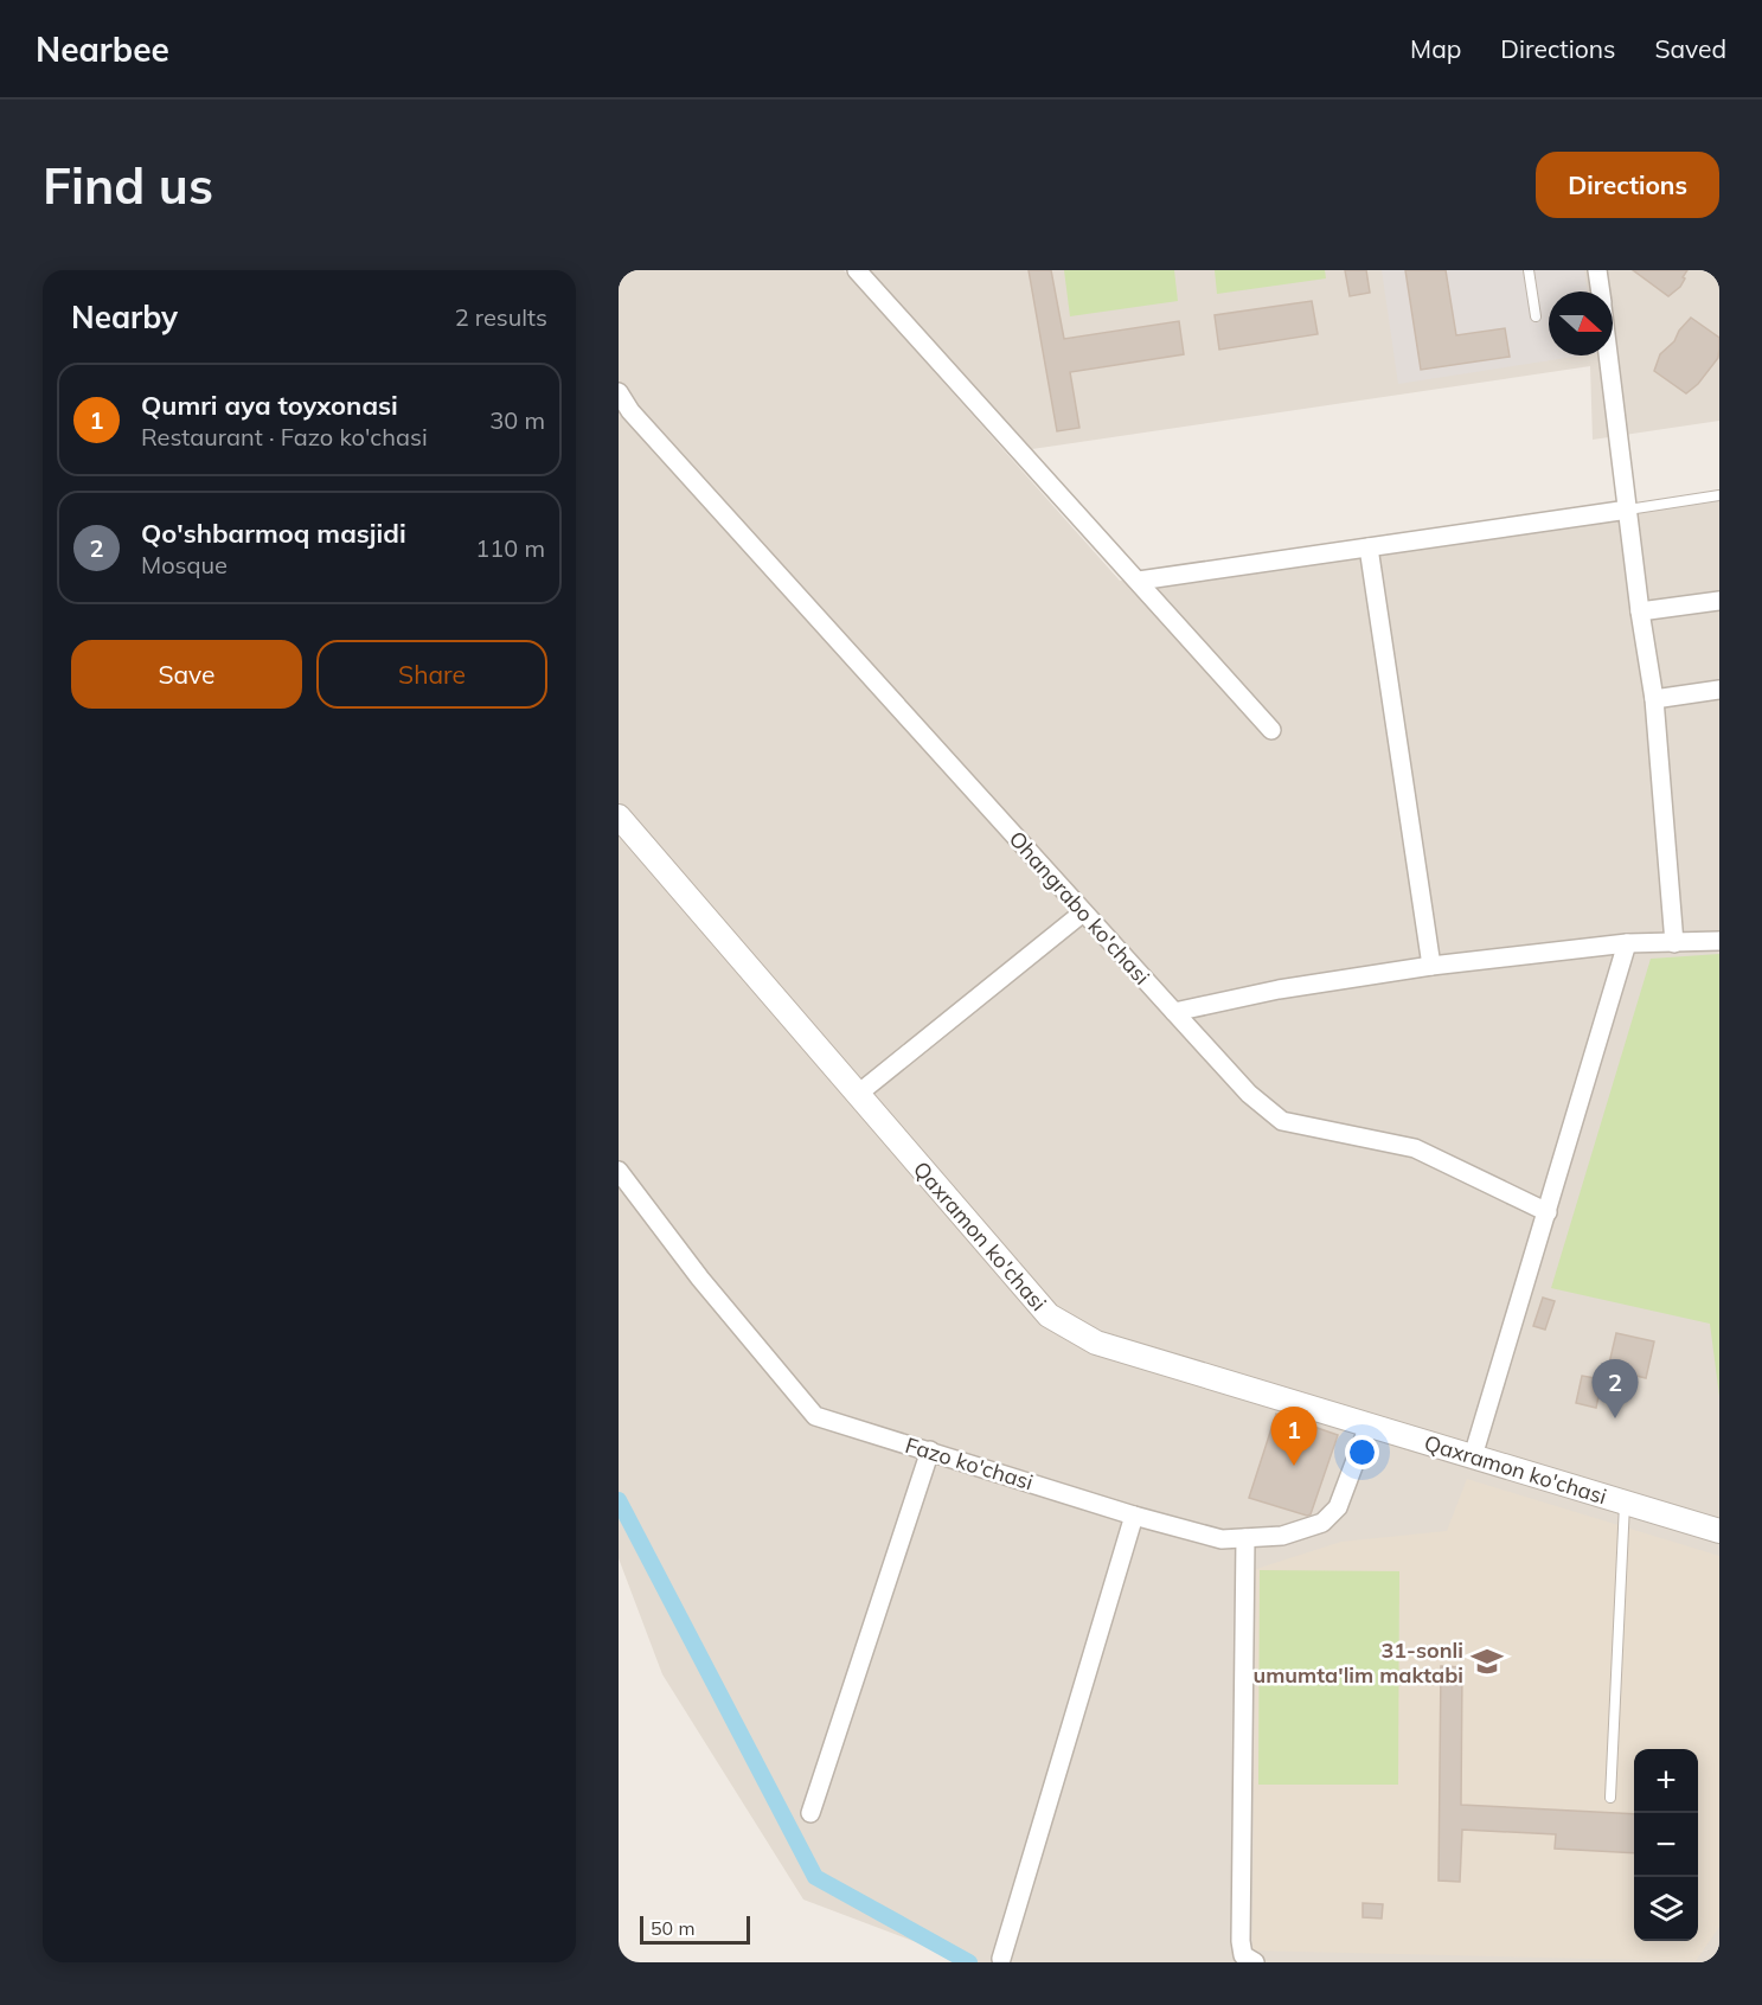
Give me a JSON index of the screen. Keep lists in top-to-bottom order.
{
  "streets": {
    "street": ["Ohangrabo ko'chasi", "Qaxramon ko'chasi", "Fazo ko'chasi"]
  },
  "crossings": [
    ["Qaxramon ko'chasi", "Fazo ko'chasi"]
  ],
  "places": {
    "school or university": ["31-sonli umumta'lim maktabi"]
  },
  "scale_bar": "50 m",
  "north": "right",
  "page": {
    "header": "Nearbee",
    "nav": ["Map", "Directions", "Saved"],
    "buttons": [
      "Directions",
      ["Save", "Share"]
    ],
    "title": "Find us",
    "heading": ["Nearby", "2 results"],
    "list": [
      {
        "mark": "1",
        "name": "Qumri aya toyxonasi",
        "note": "Restaurant · Fazo ko'chasi",
        "value": "30 m"
      },
      {
        "mark": "2",
        "name": "Qo'shbarmoq masjidi",
        "note": "Mosque",
        "value": "110 m"
      }
    ],
    "pins": ["2", "1"],
    "map_buttons": ["+", "−"],
    "scale": "50 m"
  }
}
